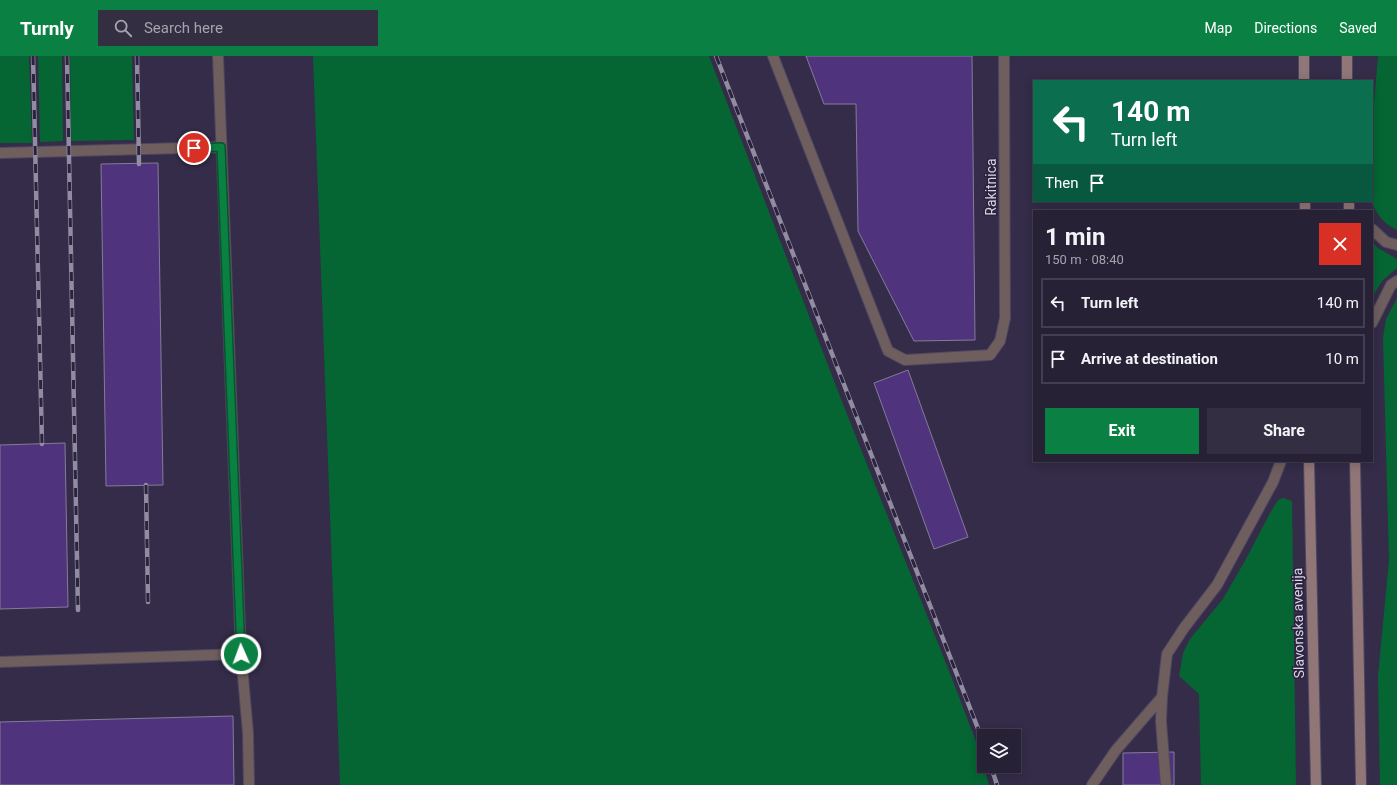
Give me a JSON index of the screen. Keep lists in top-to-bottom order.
{
  "streets": {
    "main road": ["Slavonska avenija"],
    "street": ["Rakitnica"]
  },
  "page": {
    "header": "Turnly",
    "search": "Search here",
    "nav": ["Map", "Directions", "Saved"],
    "turn": ["140 m", "Turn left"],
    "then": "Then",
    "heading": ["1 min", "150 m · 08:40"],
    "list": [
      {
        "name": "Turn left",
        "value": "140 m"
      },
      {
        "name": "Arrive at destination",
        "value": "10 m"
      }
    ],
    "buttons": ["Exit", "Share"]
  }
}
